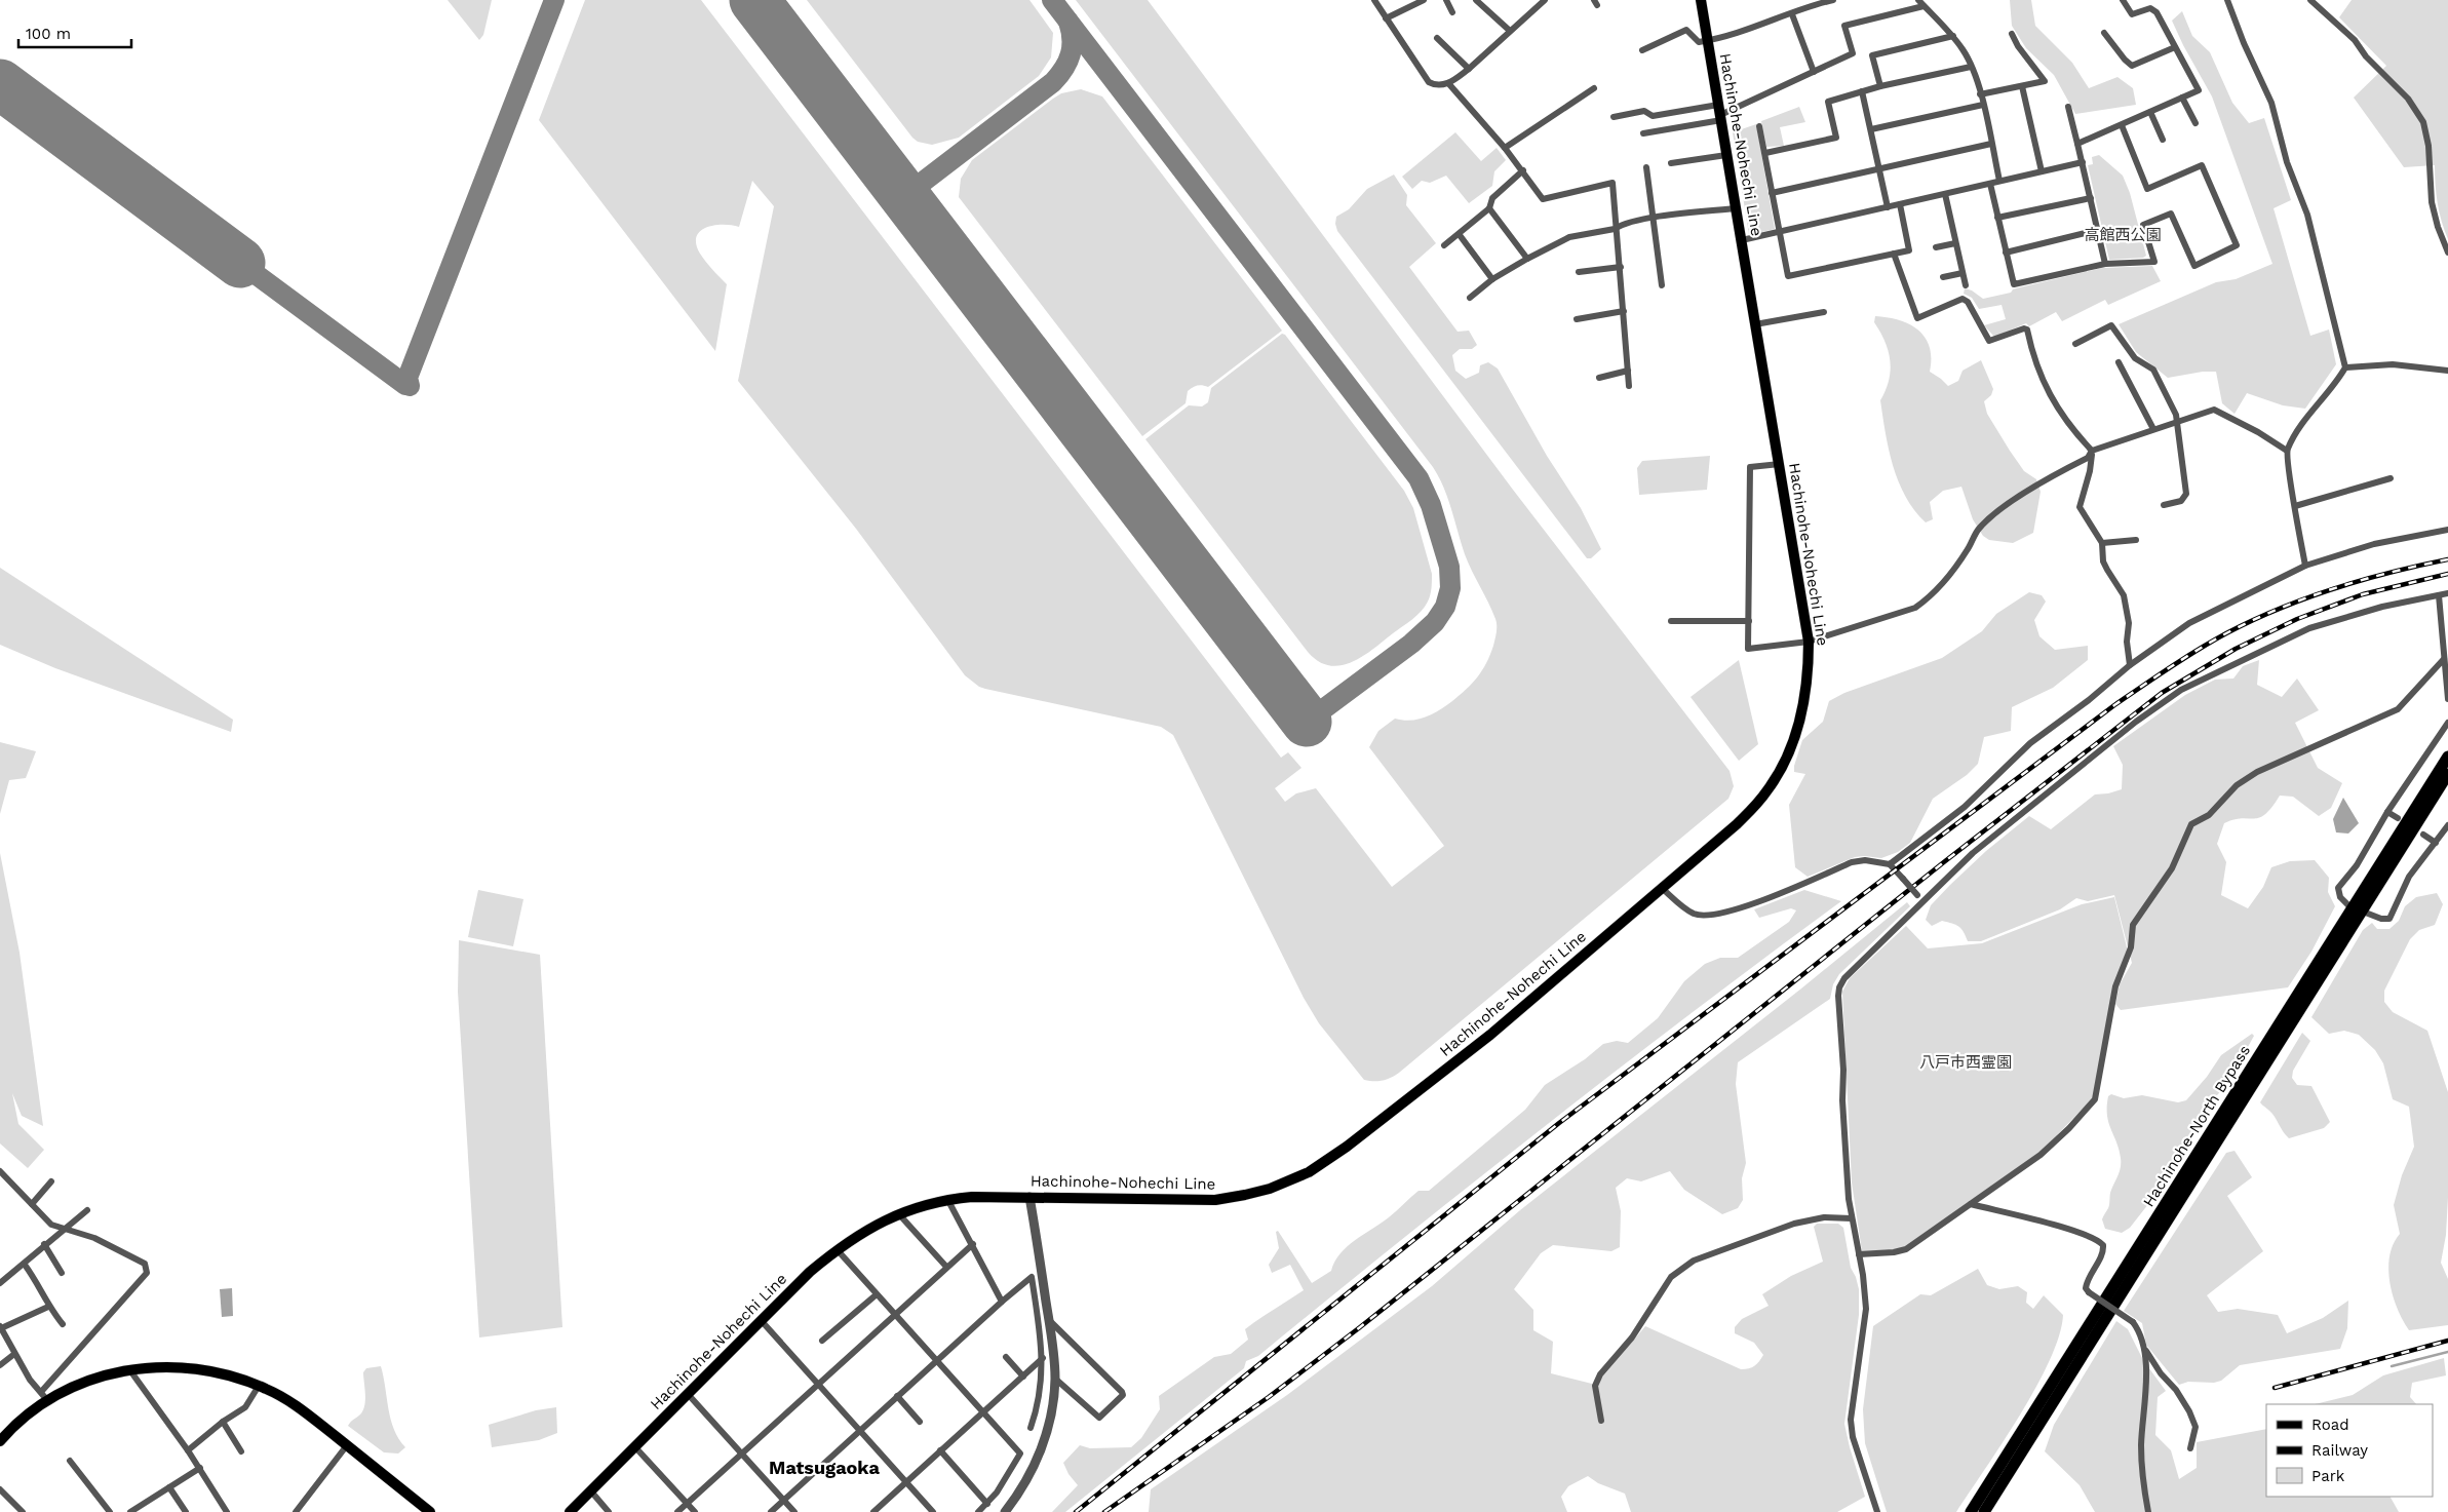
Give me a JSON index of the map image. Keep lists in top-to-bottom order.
{
  "streets": {
    "highway": ["Hachinohe-North Bypass"],
    "main road": ["Hachinohe-Nohechi Line"]
  },
  "districts": ["Matsugaoka"],
  "parks": ["高館西公園", "八戸市西霊園"],
  "legend": ["Road", "Railway", "Park"],
  "scale_bar": "100 m"
}
